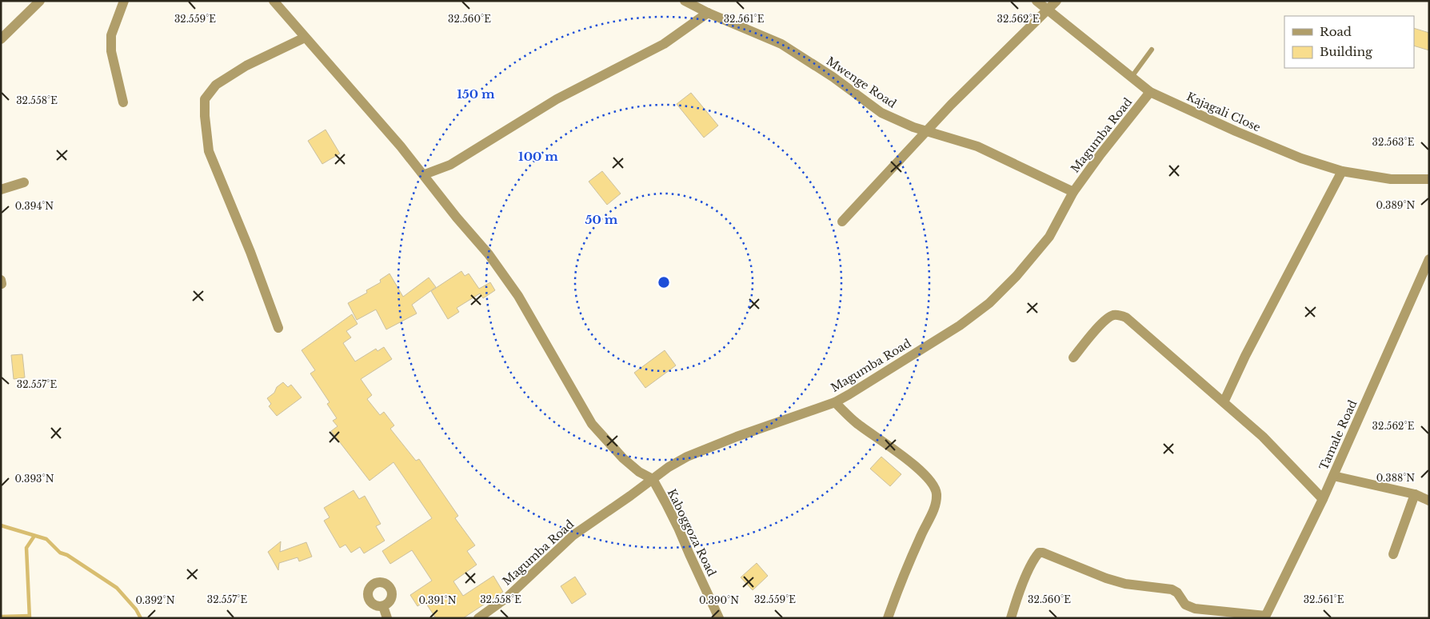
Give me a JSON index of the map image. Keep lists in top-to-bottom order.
{
  "streets": {
    "street": [
      "Mwenge Road",
      "Kajagali Close",
      "Magumba Road",
      "Tamale Road",
      "Kaboggoza Road"
    ]
  },
  "crossings": [
    ["Mwenge Road", "Magumba Road"],
    ["Kajagali Close", "Magumba Road"],
    ["Magumba Road", "Kaboggoza Road"]
  ],
  "legend": ["Road", "Building"],
  "coordinates": [
    "32.562°E",
    "32.559°E",
    "32.560°E",
    "32.561°E",
    "32.558°E",
    "32.563°E",
    "0.389°N",
    "0.394°N",
    "32.557°E",
    "0.388°N",
    "0.393°N",
    "0.392°N",
    "0.391°N",
    "0.390°N"
  ],
  "rings": ["150 m", "100 m", "50 m"]
}
